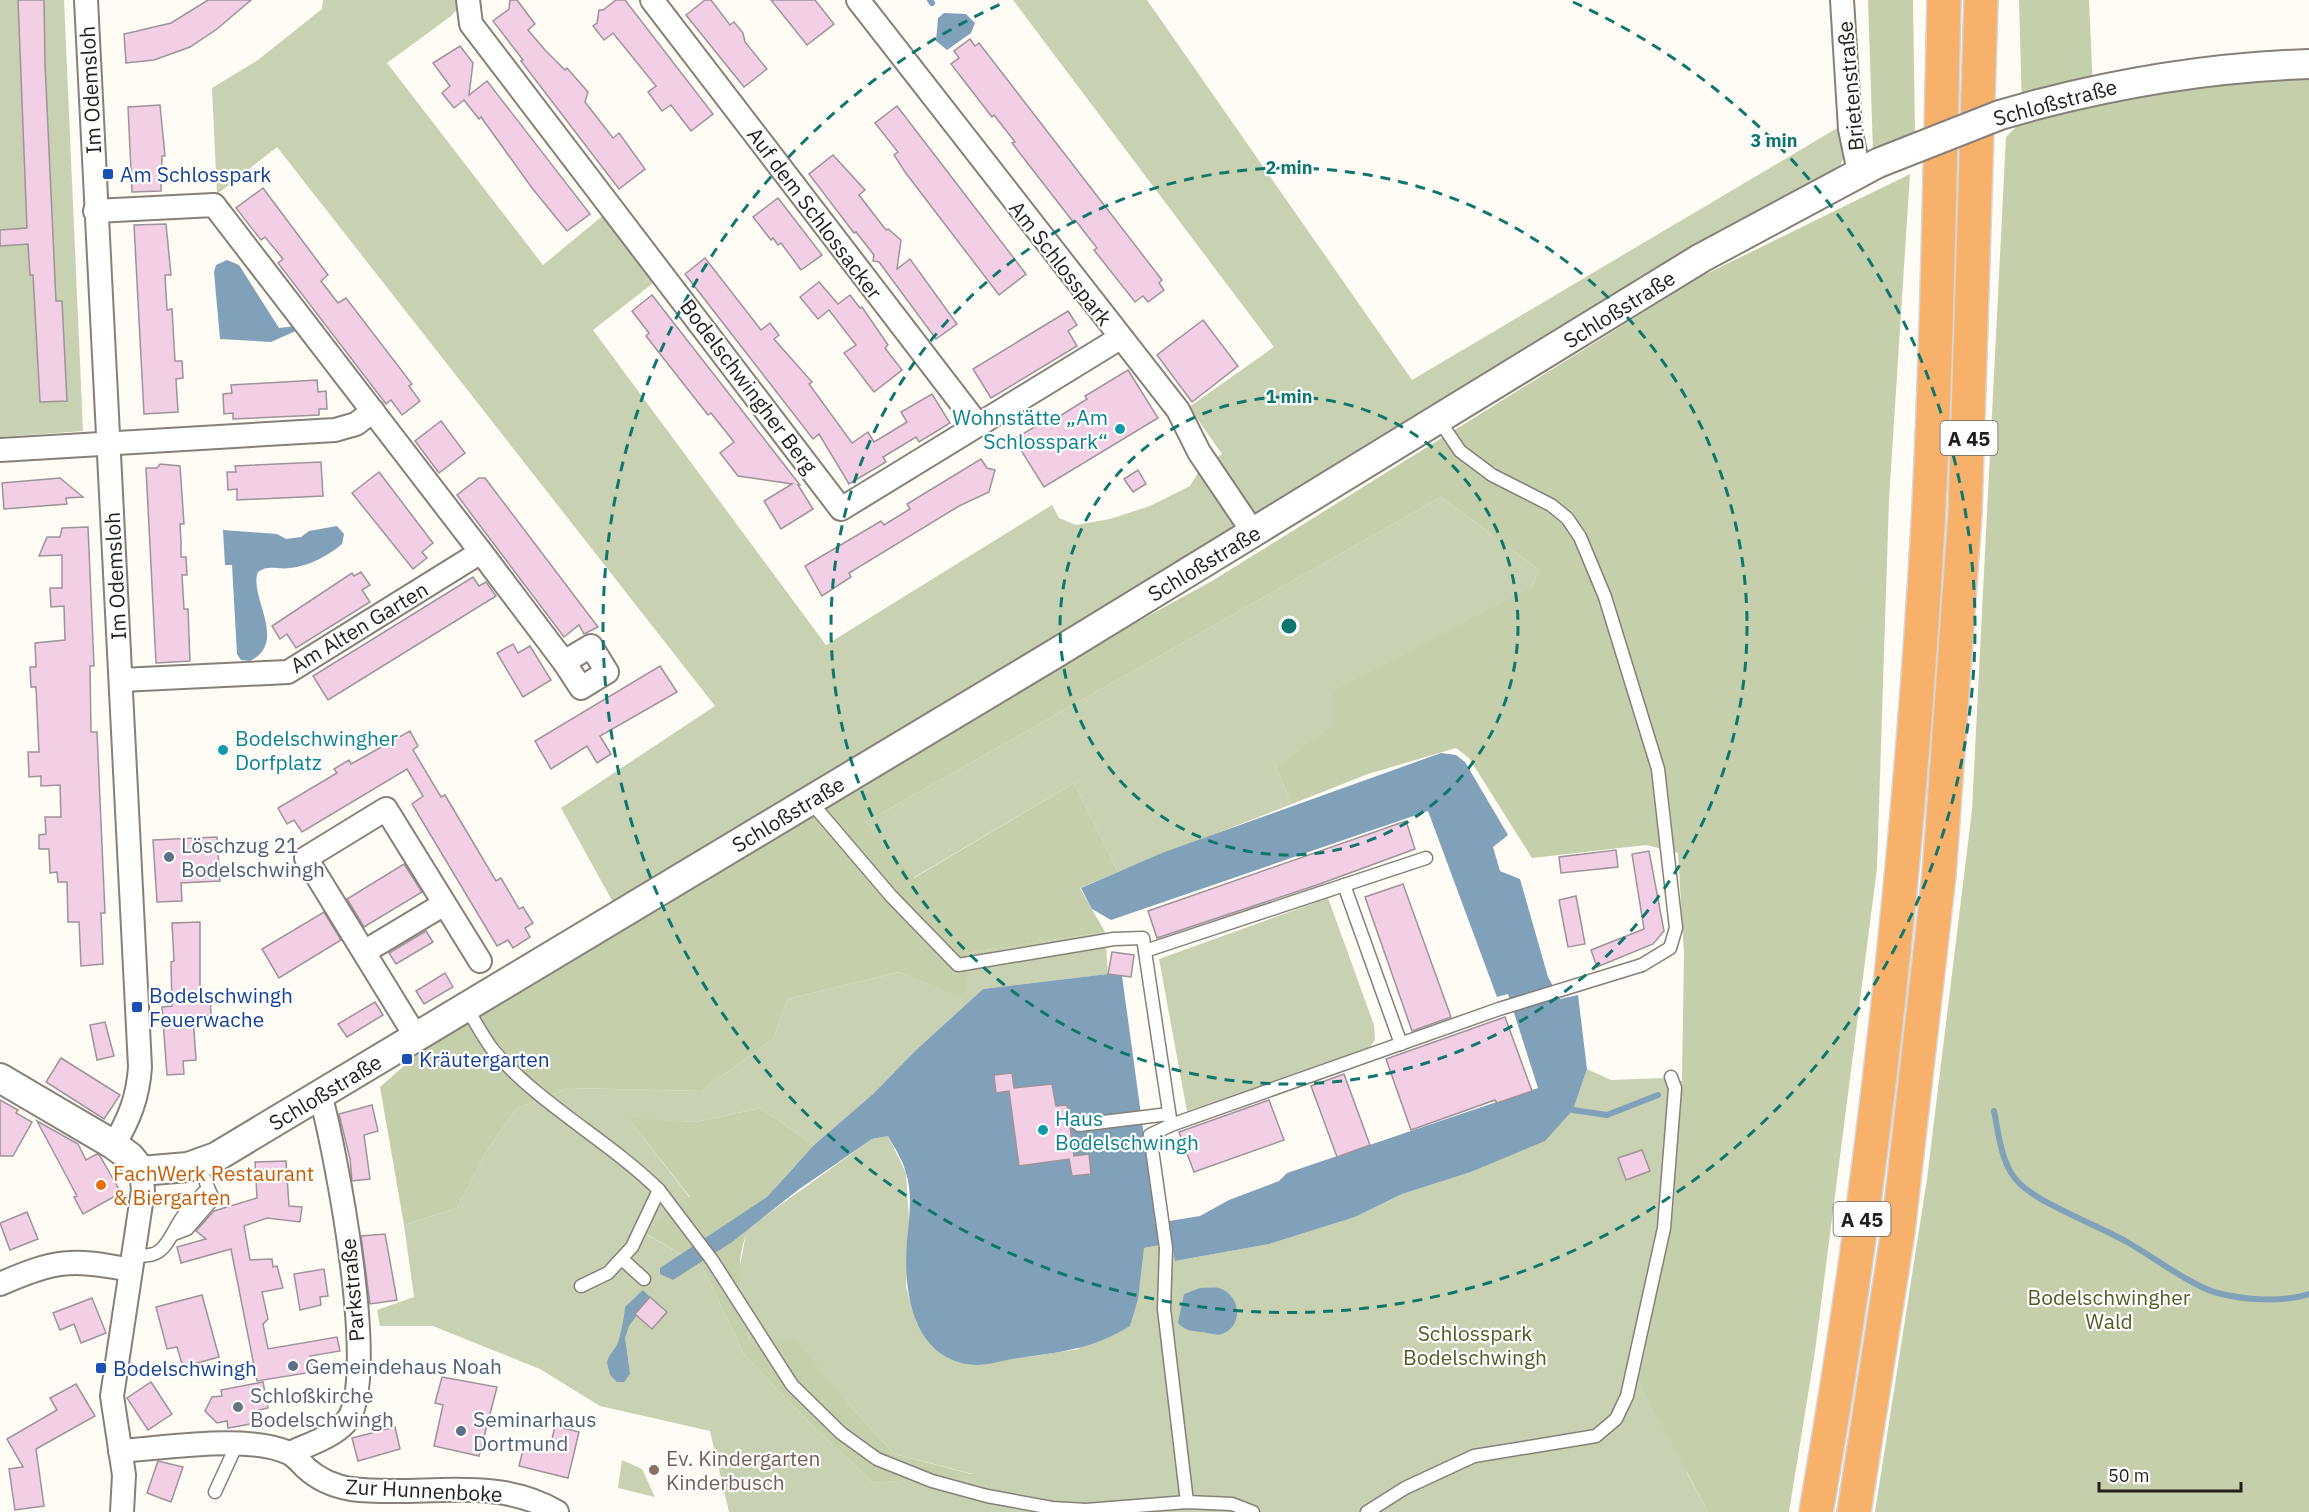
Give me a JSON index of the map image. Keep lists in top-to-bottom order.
{
  "streets": {
    "highway": ["A 45"],
    "street": [
      "Brietenstraße",
      "Im Odemsloh",
      "Schloßstraße",
      "Auf dem Schlossacker",
      "Am Schlosspark",
      "Bodelschwingher Berg",
      "Am Alten Garten",
      "Parkstraße",
      "Zur Hunnenboke"
    ]
  },
  "crossings": [
    ["Brietenstraße", "Schloßstraße"],
    ["Im Odemsloh", "Am Alten Garten"],
    ["Schloßstraße", "Am Schlosspark"],
    ["Schloßstraße", "Parkstraße"],
    ["Auf dem Schlossacker", "Bodelschwingher Berg"],
    ["Am Schlosspark", "Bodelschwingher Berg"],
    ["Parkstraße", "Zur Hunnenboke"]
  ],
  "parks": ["Bodelschwingher Wald", "Schlosspark Bodelschwingh"],
  "places": {
    "transit": [
      "Am Schlosspark",
      "Bodelschwingh Feuerwache",
      "Kräutergarten",
      "Bodelschwingh"
    ],
    "other": [
      "Wohnstätte „Am Schlosspark“",
      "Bodelschwingher Dorfplatz",
      "Löschzug 21 Bodelschwingh",
      "Haus Bodelschwingh",
      "FachWerk Restaurant & Biergarten",
      "Gemeindehaus Noah",
      "Schloßkirche Bodelschwingh",
      "Seminarhaus Dortmund",
      "Ev. Kindergarten Kinderbusch"
    ]
  },
  "scale_bar": "50 m",
  "rings": ["3 min", "2 min", "1 min"]
}
